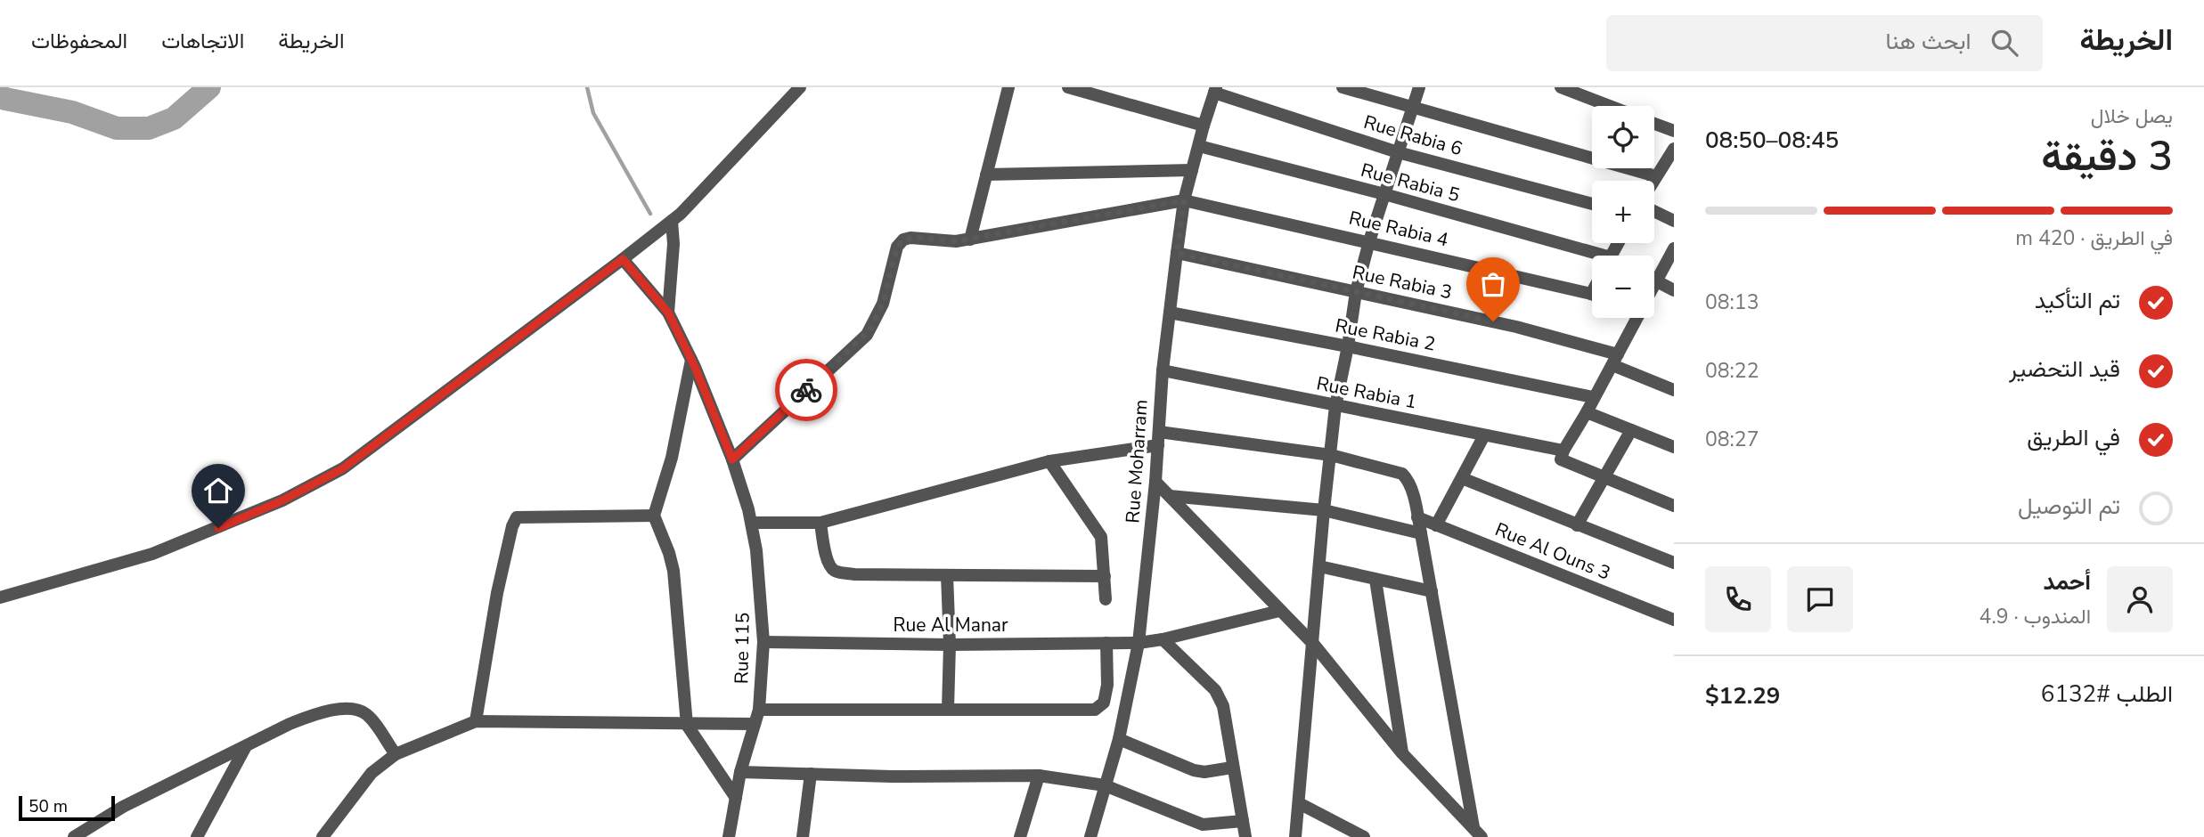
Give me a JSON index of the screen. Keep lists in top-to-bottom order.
{
  "streets": {
    "street": [
      "Rue Rabia 6",
      "Rue Rabia 5",
      "Rue Rabia 4",
      "Rue Rabia 3",
      "Rue Rabia 2",
      "Rue Rabia 1",
      "Rue Moharram",
      "Rue Al Ouns 3",
      "Rue Al Manar",
      "Rue 115"
    ]
  },
  "crossings": [
    ["Rue Rabia 6", "Rue Moharram"],
    ["Rue Rabia 5", "Rue Moharram"],
    ["Rue Rabia 4", "Rue Moharram"],
    ["Rue Rabia 3", "Rue Moharram"],
    ["Rue Rabia 2", "Rue Moharram"],
    ["Rue Rabia 1", "Rue Moharram"],
    ["Rue Moharram", "Rue Al Manar"],
    ["Rue Al Manar", "Rue 115"]
  ],
  "scale_bar": "50 m",
  "page": {
    "header": "الخريطة",
    "search": "ابحث هنا",
    "nav": ["الخريطة", "الاتجاهات", "المحفوظات"],
    "heading": ["3 دقيقة", "يصل خلال", "08:45–08:50"],
    "panel": [
      "أحمد",
      "المندوب · 4.9",
      "الطلب #6132",
      "$12.29"
    ],
    "map_buttons": ["+", "−"],
    "bar": "في الطريق · 420 m",
    "list": [
      ["تم التأكيد", "08:13"],
      ["قيد التحضير", "08:22"],
      ["في الطريق", "08:27"],
      "تم التوصيل"
    ],
    "scale": "50 m"
  }
}
